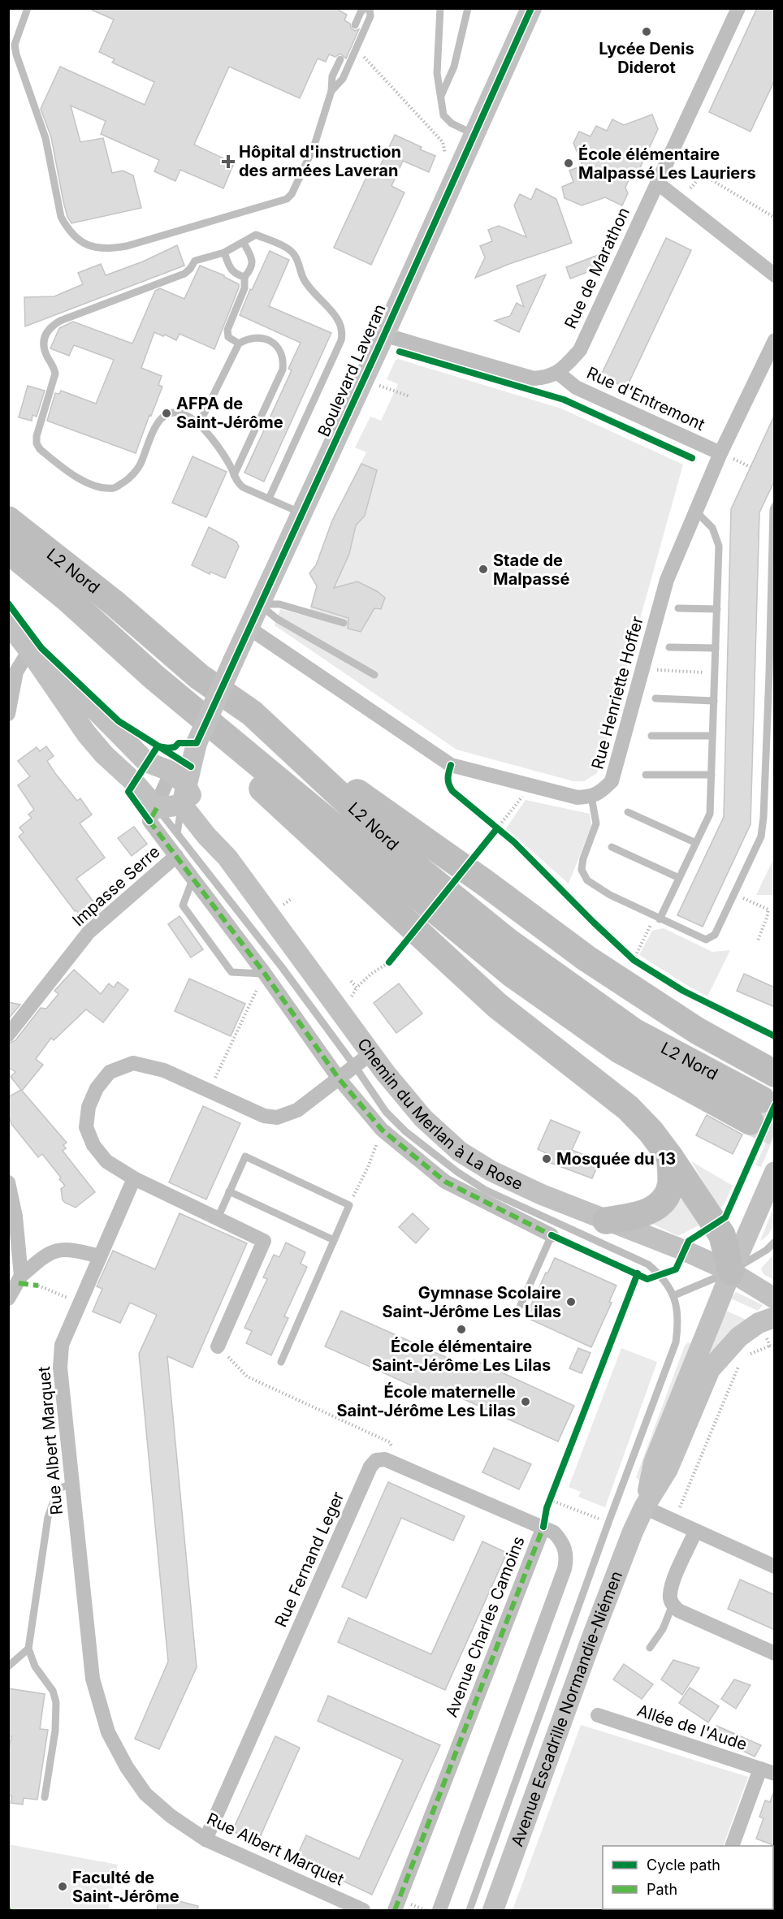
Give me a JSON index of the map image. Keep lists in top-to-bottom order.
{
  "streets": {
    "highway": ["L2 Nord"],
    "street": [
      "Rue de Marathon",
      "Boulevard Laveran",
      "Rue d'Entremont",
      "Rue Henriette Hoffer",
      "Impasse Serre",
      "Chemin du Merlan à La Rose",
      "Rue Albert Marquet",
      "Rue Fernand Leger",
      "Avenue Charles Camoins",
      "Avenue Escadrille Normandie-Niémen",
      "Allée de l'Aude"
    ]
  },
  "crossings": [
    ["Rue de Marathon", "Rue d'Entremont"],
    ["Boulevard Laveran", "Chemin du Merlan à La Rose"],
    ["Rue d'Entremont", "Rue Henriette Hoffer"],
    ["Chemin du Merlan à La Rose", "Avenue Escadrille Normandie-Niémen"],
    ["Rue Albert Marquet", "Rue Fernand Leger"],
    ["Rue Fernand Leger", "Avenue Charles Camoins"]
  ],
  "places": {
    "other": [
      "Lycée Denis Diderot",
      "École élémentaire Malpassé Les Lauriers",
      "AFPA de Saint-Jérôme",
      "Stade de Malpassé",
      "Mosquée du 13",
      "Gymnase Scolaire Saint-Jérôme Les Lilas",
      "École élémentaire Saint-Jérôme Les Lilas",
      "École maternelle Saint-Jérôme Les Lilas",
      "Faculté de Saint-Jérôme"
    ],
    "health": ["Hôpital d'instruction des armées Laveran"]
  },
  "legend": ["Cycle path", "Path"]
}
